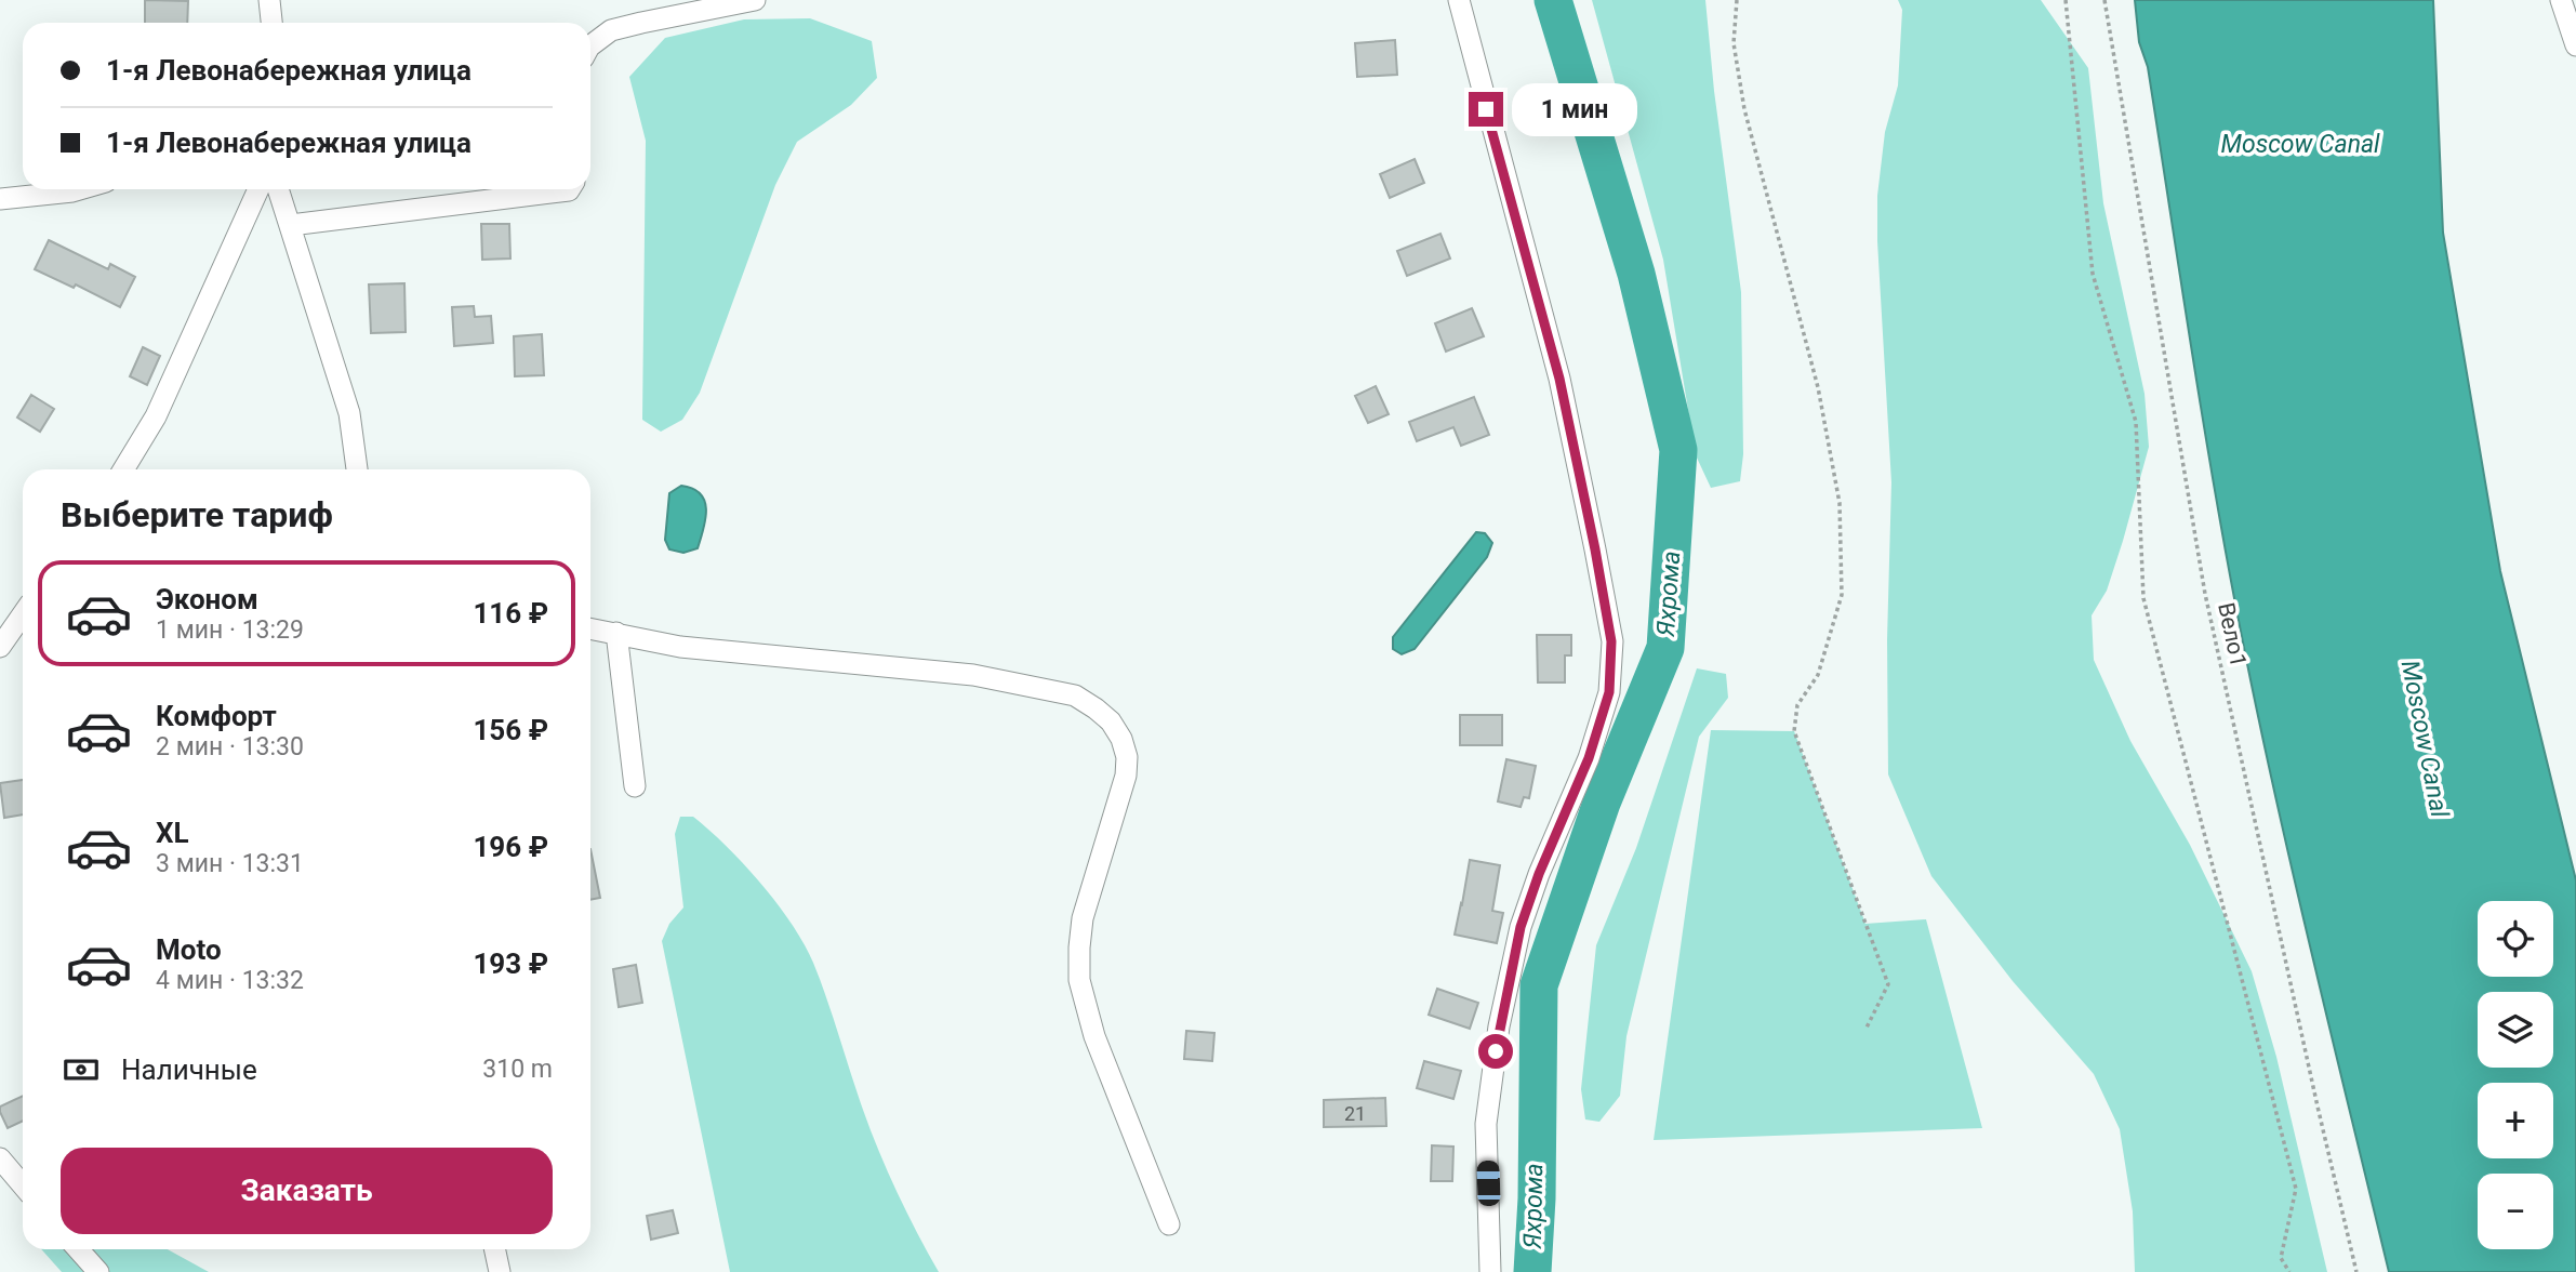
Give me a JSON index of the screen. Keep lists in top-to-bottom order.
{
  "streets": {
    "path": ["Вело1"]
  },
  "water": ["Moscow Canal", "Яхрома"],
  "house_numbers": ["21"],
  "page": {
    "banner": ["1-я Левонабережная улица", "1-я Левонабережная улица"],
    "bubble": "1 мин",
    "heading": "Выберите тариф",
    "list": [
      {
        "name": "Эконом",
        "note": "1 мин · 13:29",
        "value": "116 ₽"
      },
      {
        "name": "Комфорт",
        "note": "2 мин · 13:30",
        "value": "156 ₽"
      },
      {
        "name": "XL",
        "note": "3 мин · 13:31",
        "value": "196 ₽"
      },
      {
        "name": "Moto",
        "note": "4 мин · 13:32",
        "value": "193 ₽"
      }
    ],
    "map_buttons": ["+", "−"],
    "pay": ["Наличные", "310 m"],
    "buttons": "Заказать"
  }
}
